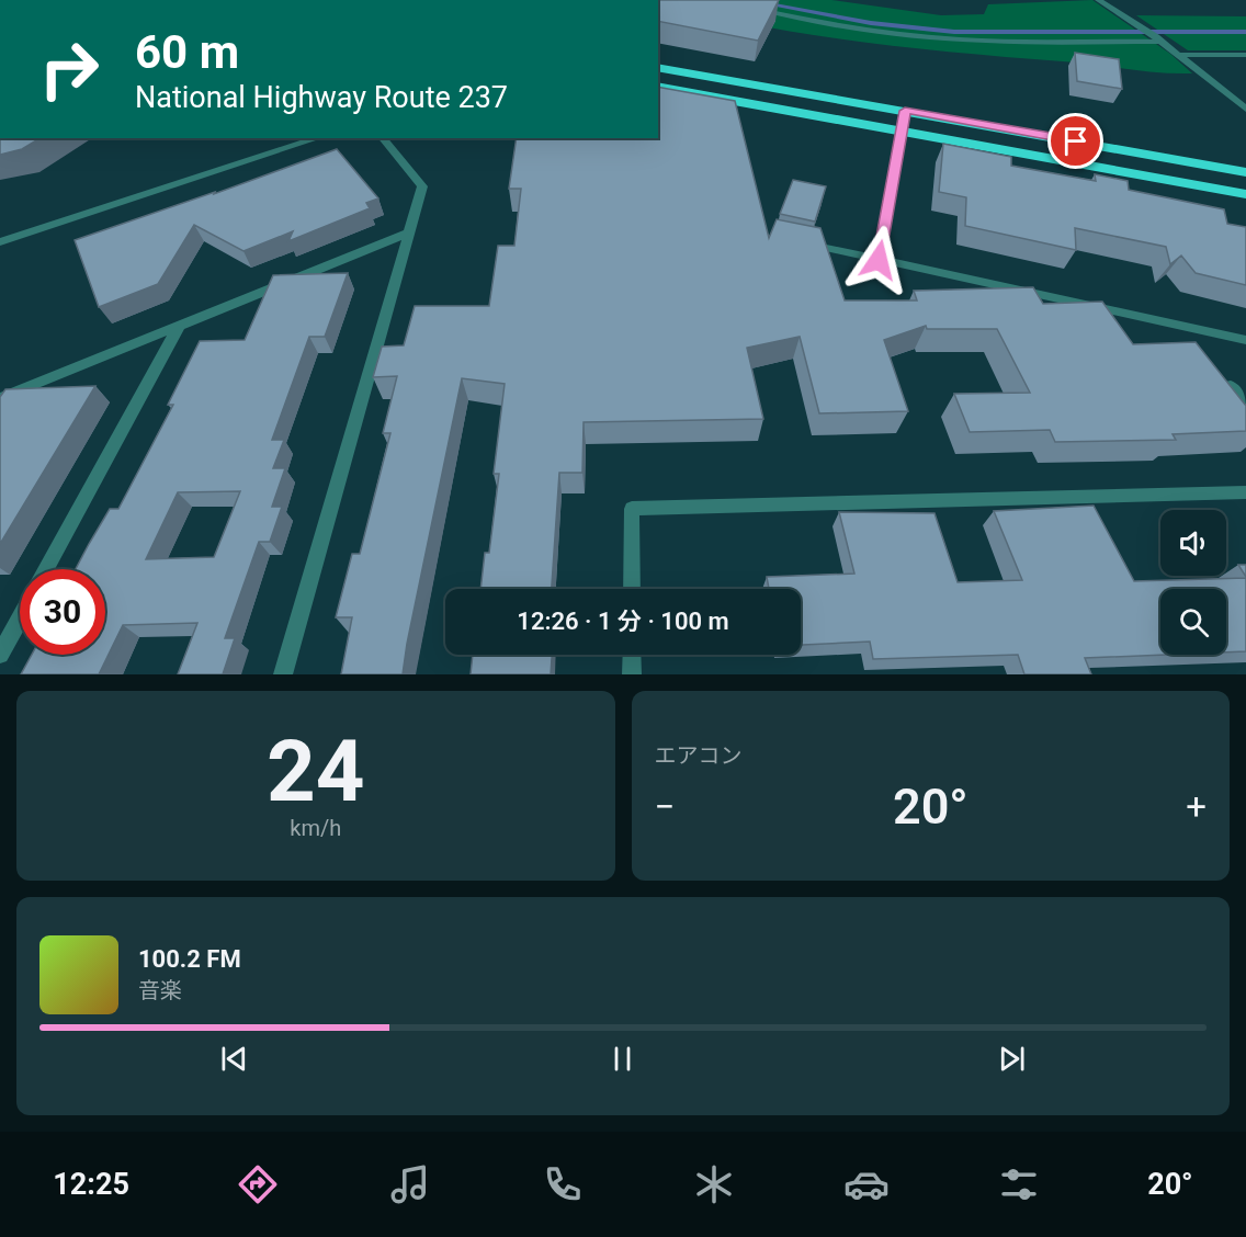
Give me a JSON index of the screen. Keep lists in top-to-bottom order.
{
  "page": {
    "turn": ["60 m", "National Highway Route 237"],
    "limit": "30",
    "trip": "12:26 · 1 分 · 100 m",
    "tile": [
      ["24", "km/h"],
      "エアコン"
    ],
    "heat": ["−", "20°", "+"],
    "song": ["100.2 FM", "音楽"],
    "tabs": ["12:25", "20°"]
  }
}
